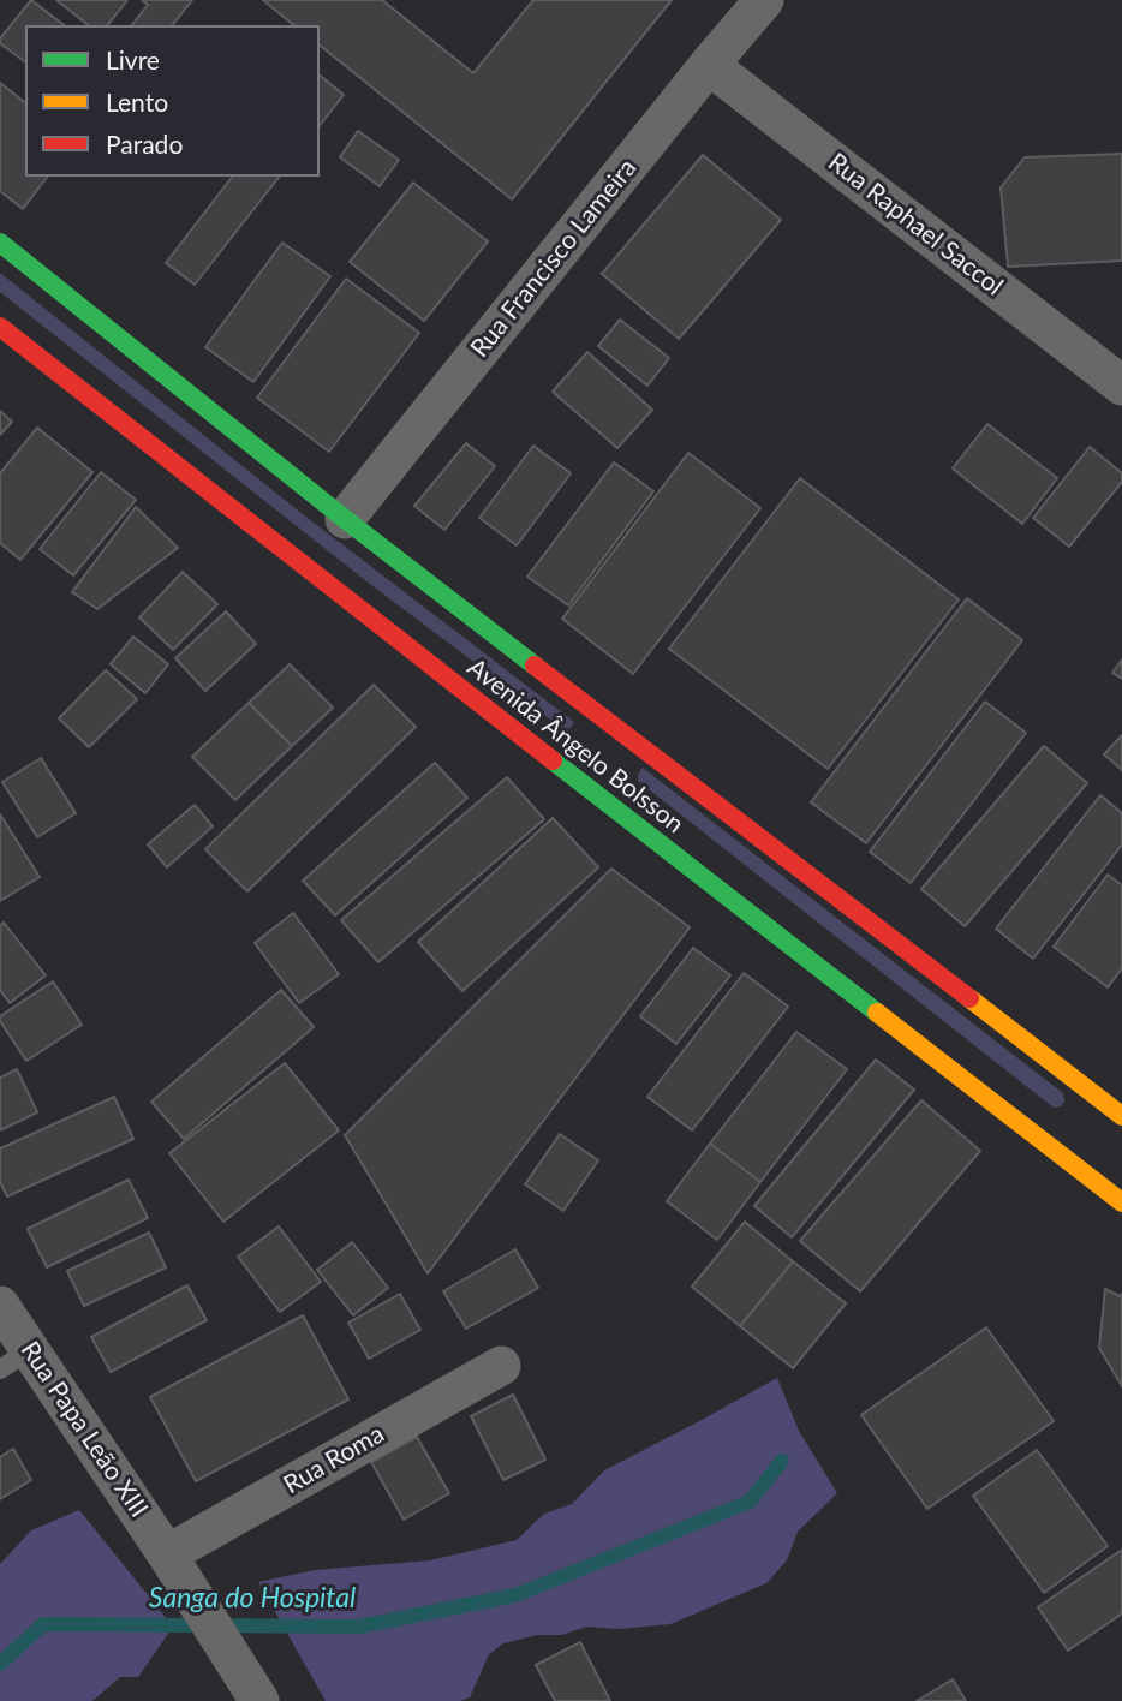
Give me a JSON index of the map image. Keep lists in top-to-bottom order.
{
  "streets": {
    "main road": ["Avenida Ângelo Bolsson"],
    "street": [
      "Rua Raphael Saccol",
      "Rua Francisco Lameira",
      "Rua Papa Leão XIII",
      "Rua Roma"
    ]
  },
  "crossings": [
    ["Rua Raphael Saccol", "Rua Francisco Lameira"],
    ["Rua Francisco Lameira", "Avenida Ângelo Bolsson"],
    ["Rua Papa Leão XIII", "Rua Roma"]
  ],
  "water": ["Sanga do Hospital"],
  "legend": ["Livre", "Lento", "Parado"]
}
